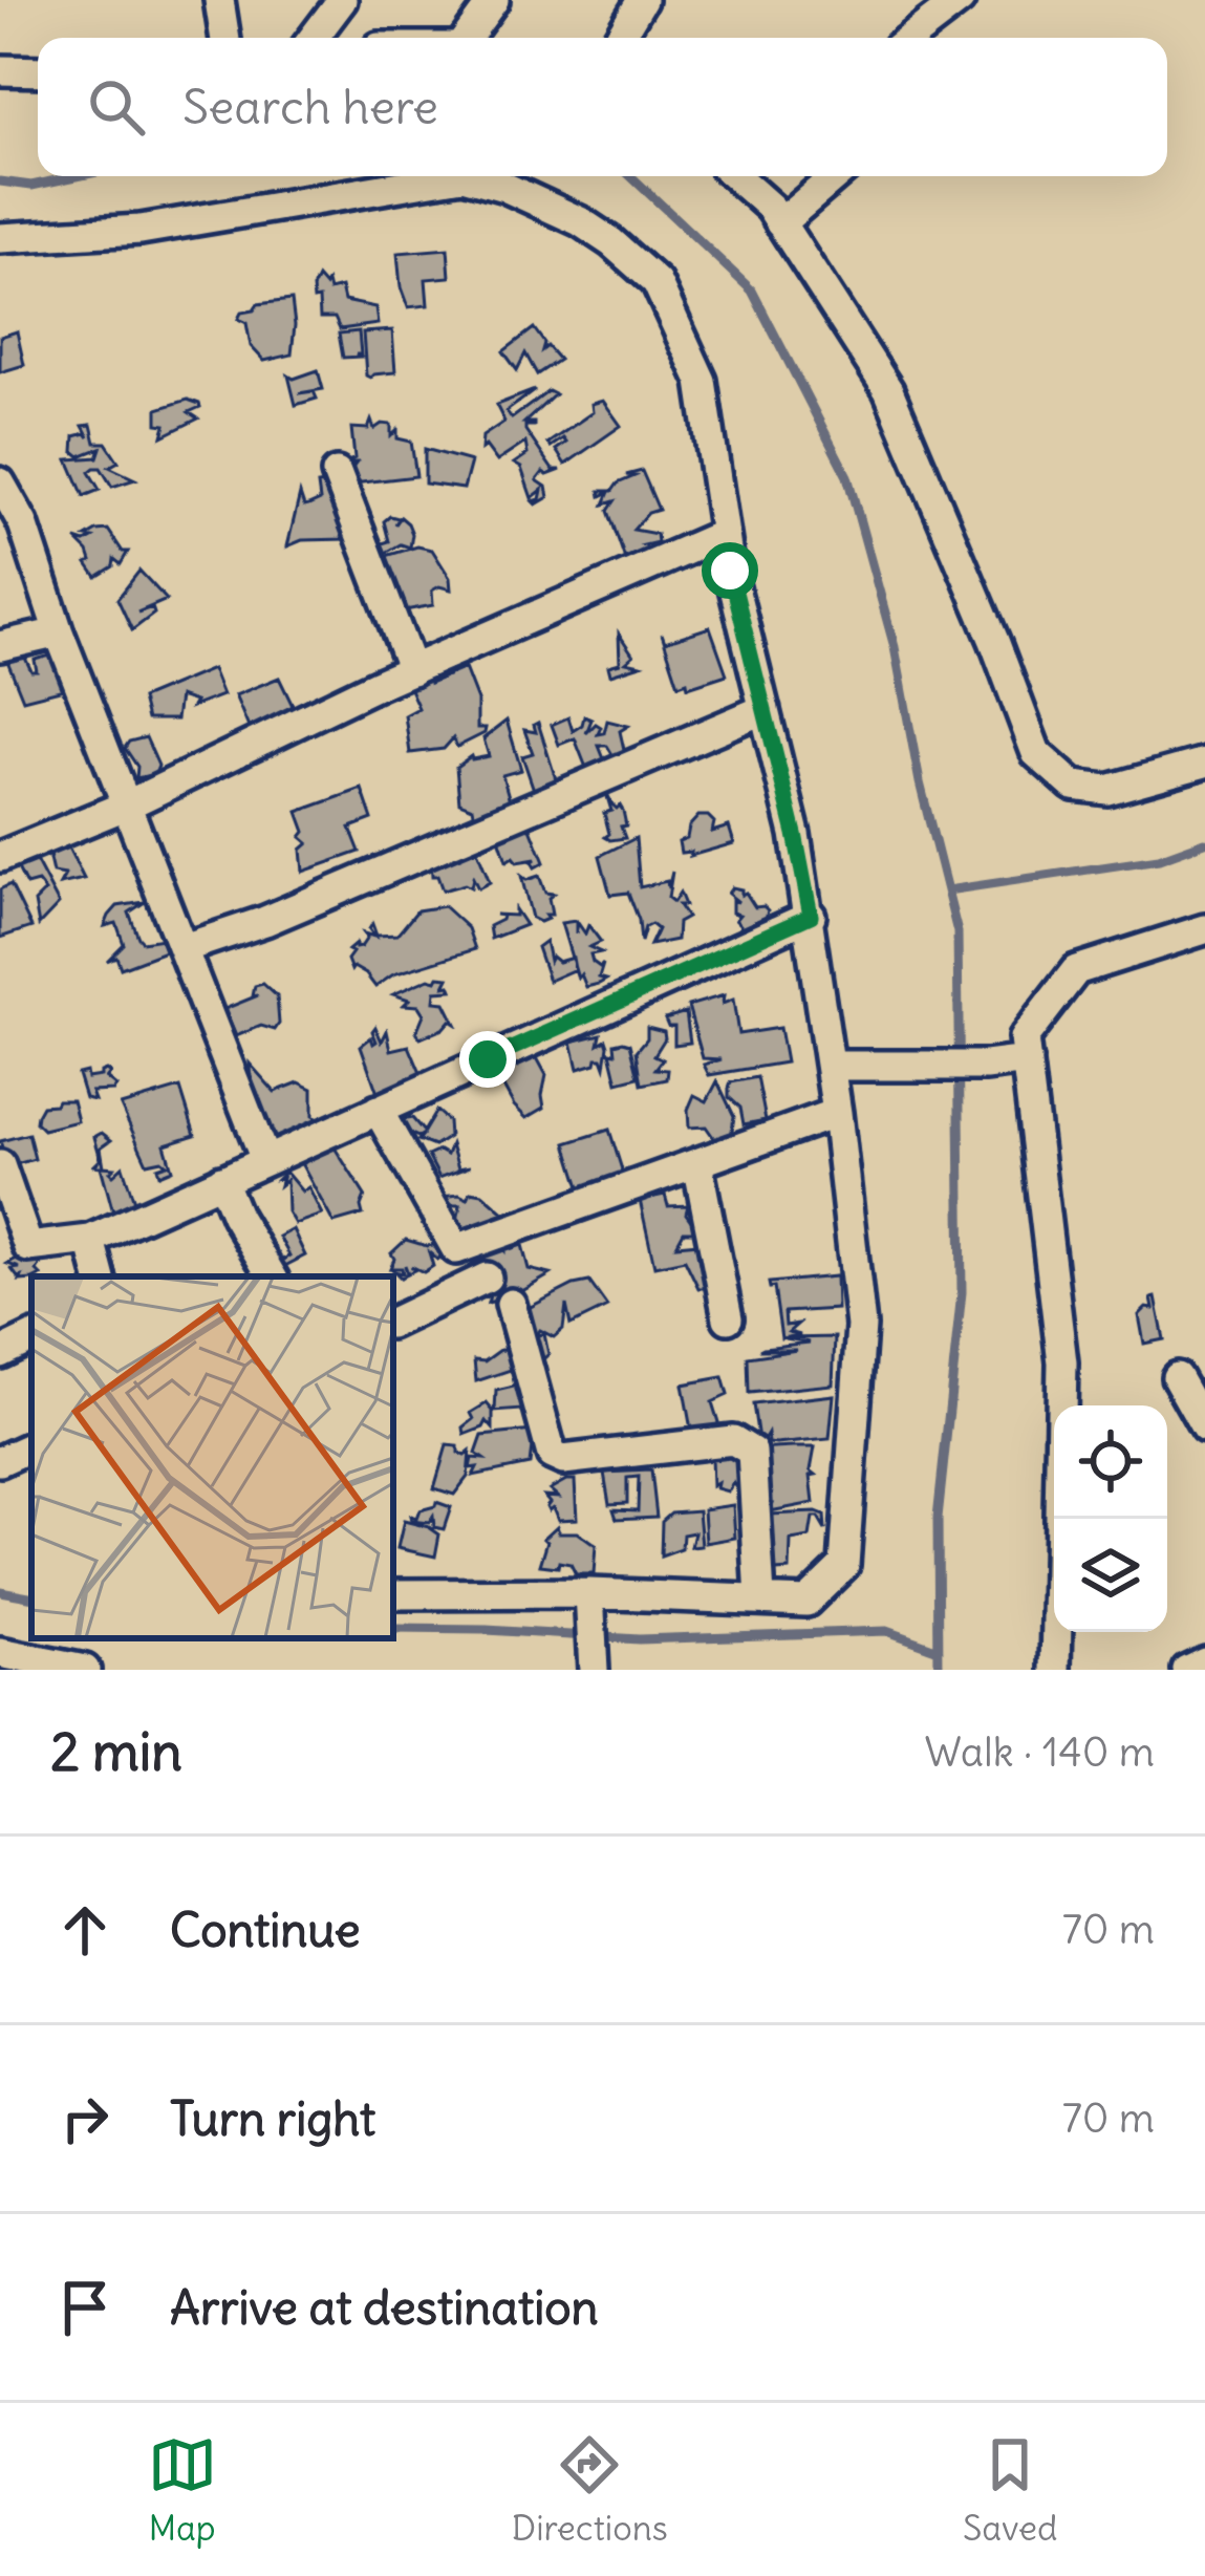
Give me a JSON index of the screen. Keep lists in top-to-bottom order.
{
  "page": {
    "search": "Search here",
    "heading": ["2 min", "Walk · 140 m"],
    "list": [
      ["Continue", "70 m"],
      ["Turn right", "70 m"],
      "Arrive at destination"
    ],
    "nav": ["Map", "Directions", "Saved"]
  }
}
